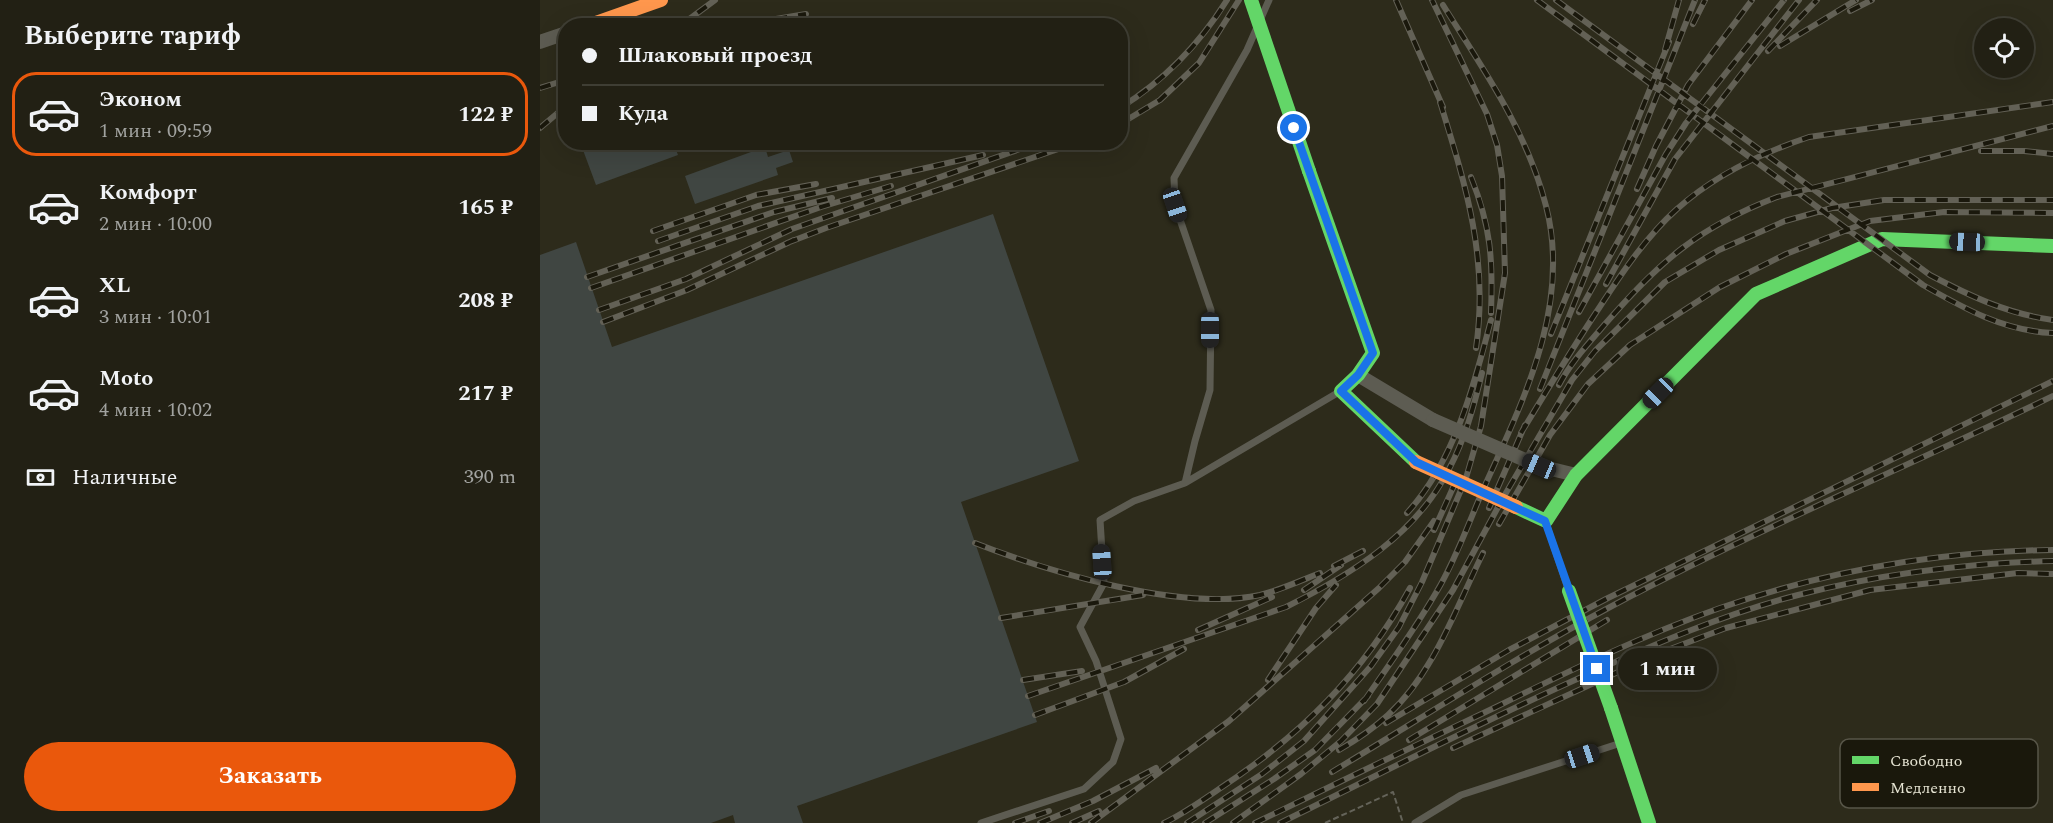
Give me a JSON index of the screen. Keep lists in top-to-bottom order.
{
  "legend": ["Свободно", "Медленно"],
  "page": {
    "heading": "Выберите тариф",
    "banner": ["Шлаковый проезд", "Куда"],
    "list": [
      {
        "name": "Эконом",
        "note": "1 мин · 09:59",
        "value": "122 ₽"
      },
      {
        "name": "Комфорт",
        "note": "2 мин · 10:00",
        "value": "165 ₽"
      },
      {
        "name": "XL",
        "note": "3 мин · 10:01",
        "value": "208 ₽"
      },
      {
        "name": "Moto",
        "note": "4 мин · 10:02",
        "value": "217 ₽"
      }
    ],
    "pay": ["Наличные", "390 m"],
    "bubble": "1 мин",
    "buttons": "Заказать"
  }
}
